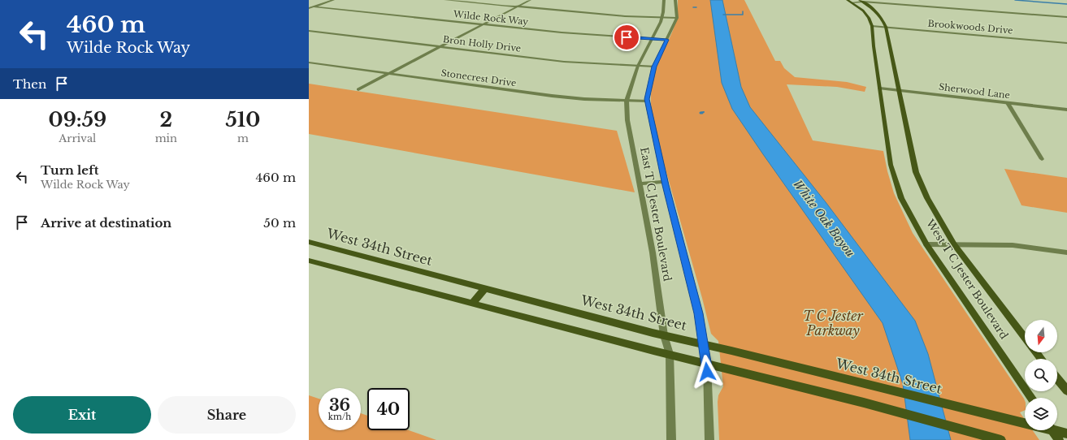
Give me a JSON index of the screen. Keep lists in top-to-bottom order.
{
  "streets": {
    "main road": ["West 34th Street", "West T C Jester Boulevard"],
    "street": [
      "Wilde Rock Way",
      "Brookwoods Drive",
      "Bron Holly Drive",
      "Stonecrest Drive",
      "Sherwood Lane",
      "East T C Jester Boulevard"
    ]
  },
  "crossings": [
    ["Wilde Rock Way", "East T C Jester Boulevard"],
    ["Brookwoods Drive", "West T C Jester Boulevard"],
    ["Bron Holly Drive", "East T C Jester Boulevard"],
    ["Stonecrest Drive", "East T C Jester Boulevard"],
    ["Sherwood Lane", "West T C Jester Boulevard"],
    ["East T C Jester Boulevard", "West 34th Street"]
  ],
  "water": ["White Oak Bayou"],
  "parks": ["T C Jester Parkway"],
  "north": "bottom",
  "page": {
    "turn": ["460 m", "Wilde Rock Way"],
    "then": "Then",
    "eta": [
      "09:59",
      "Arrival",
      "2",
      "min",
      "510",
      "m"
    ],
    "list": [
      {
        "name": "Turn left",
        "note": "Wilde Rock Way",
        "value": "460 m"
      },
      {
        "name": "Arrive at destination",
        "value": "50 m"
      }
    ],
    "speed": "36 km/h",
    "limit": "40",
    "buttons": ["Exit", "Share"]
  }
}
